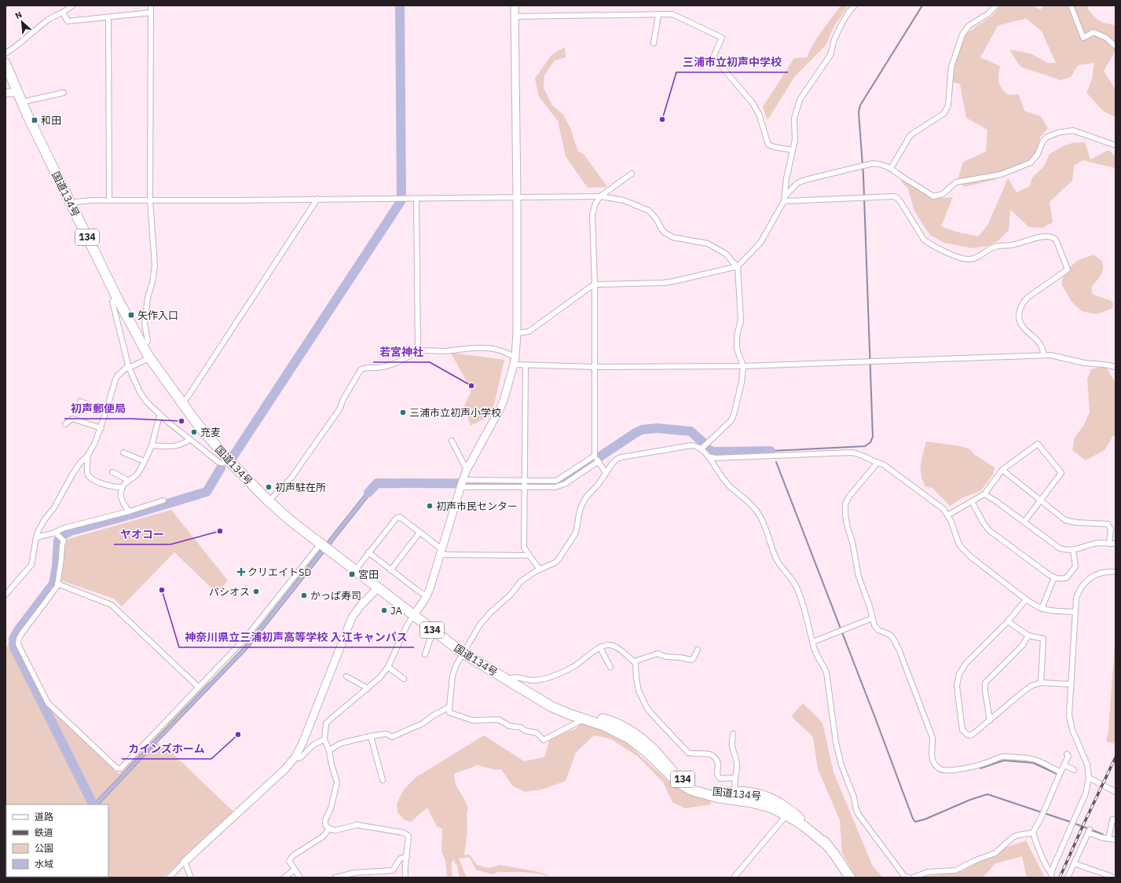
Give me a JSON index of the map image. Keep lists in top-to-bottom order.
{
  "streets": {
    "highway": ["国道134号", "134"]
  },
  "places": {
    "other": [
      "三浦市立初声中学校",
      "若宮神社",
      "三浦市立初声小学校",
      "初声郵便局",
      "充麦",
      "初声駐在所",
      "初声市民センター",
      "ヤオコー",
      "神奈川県立三浦初声高等学校 入江キャンパス",
      "パシオス",
      "かっぱ寿司",
      "JA",
      "カインズホーム"
    ],
    "transit": ["和田", "矢作入口", "宮田"],
    "health": ["クリエイトSD"]
  },
  "legend": [
    "道路",
    "鉄道",
    "公園",
    "水域"
  ],
  "north": "top left"
}
